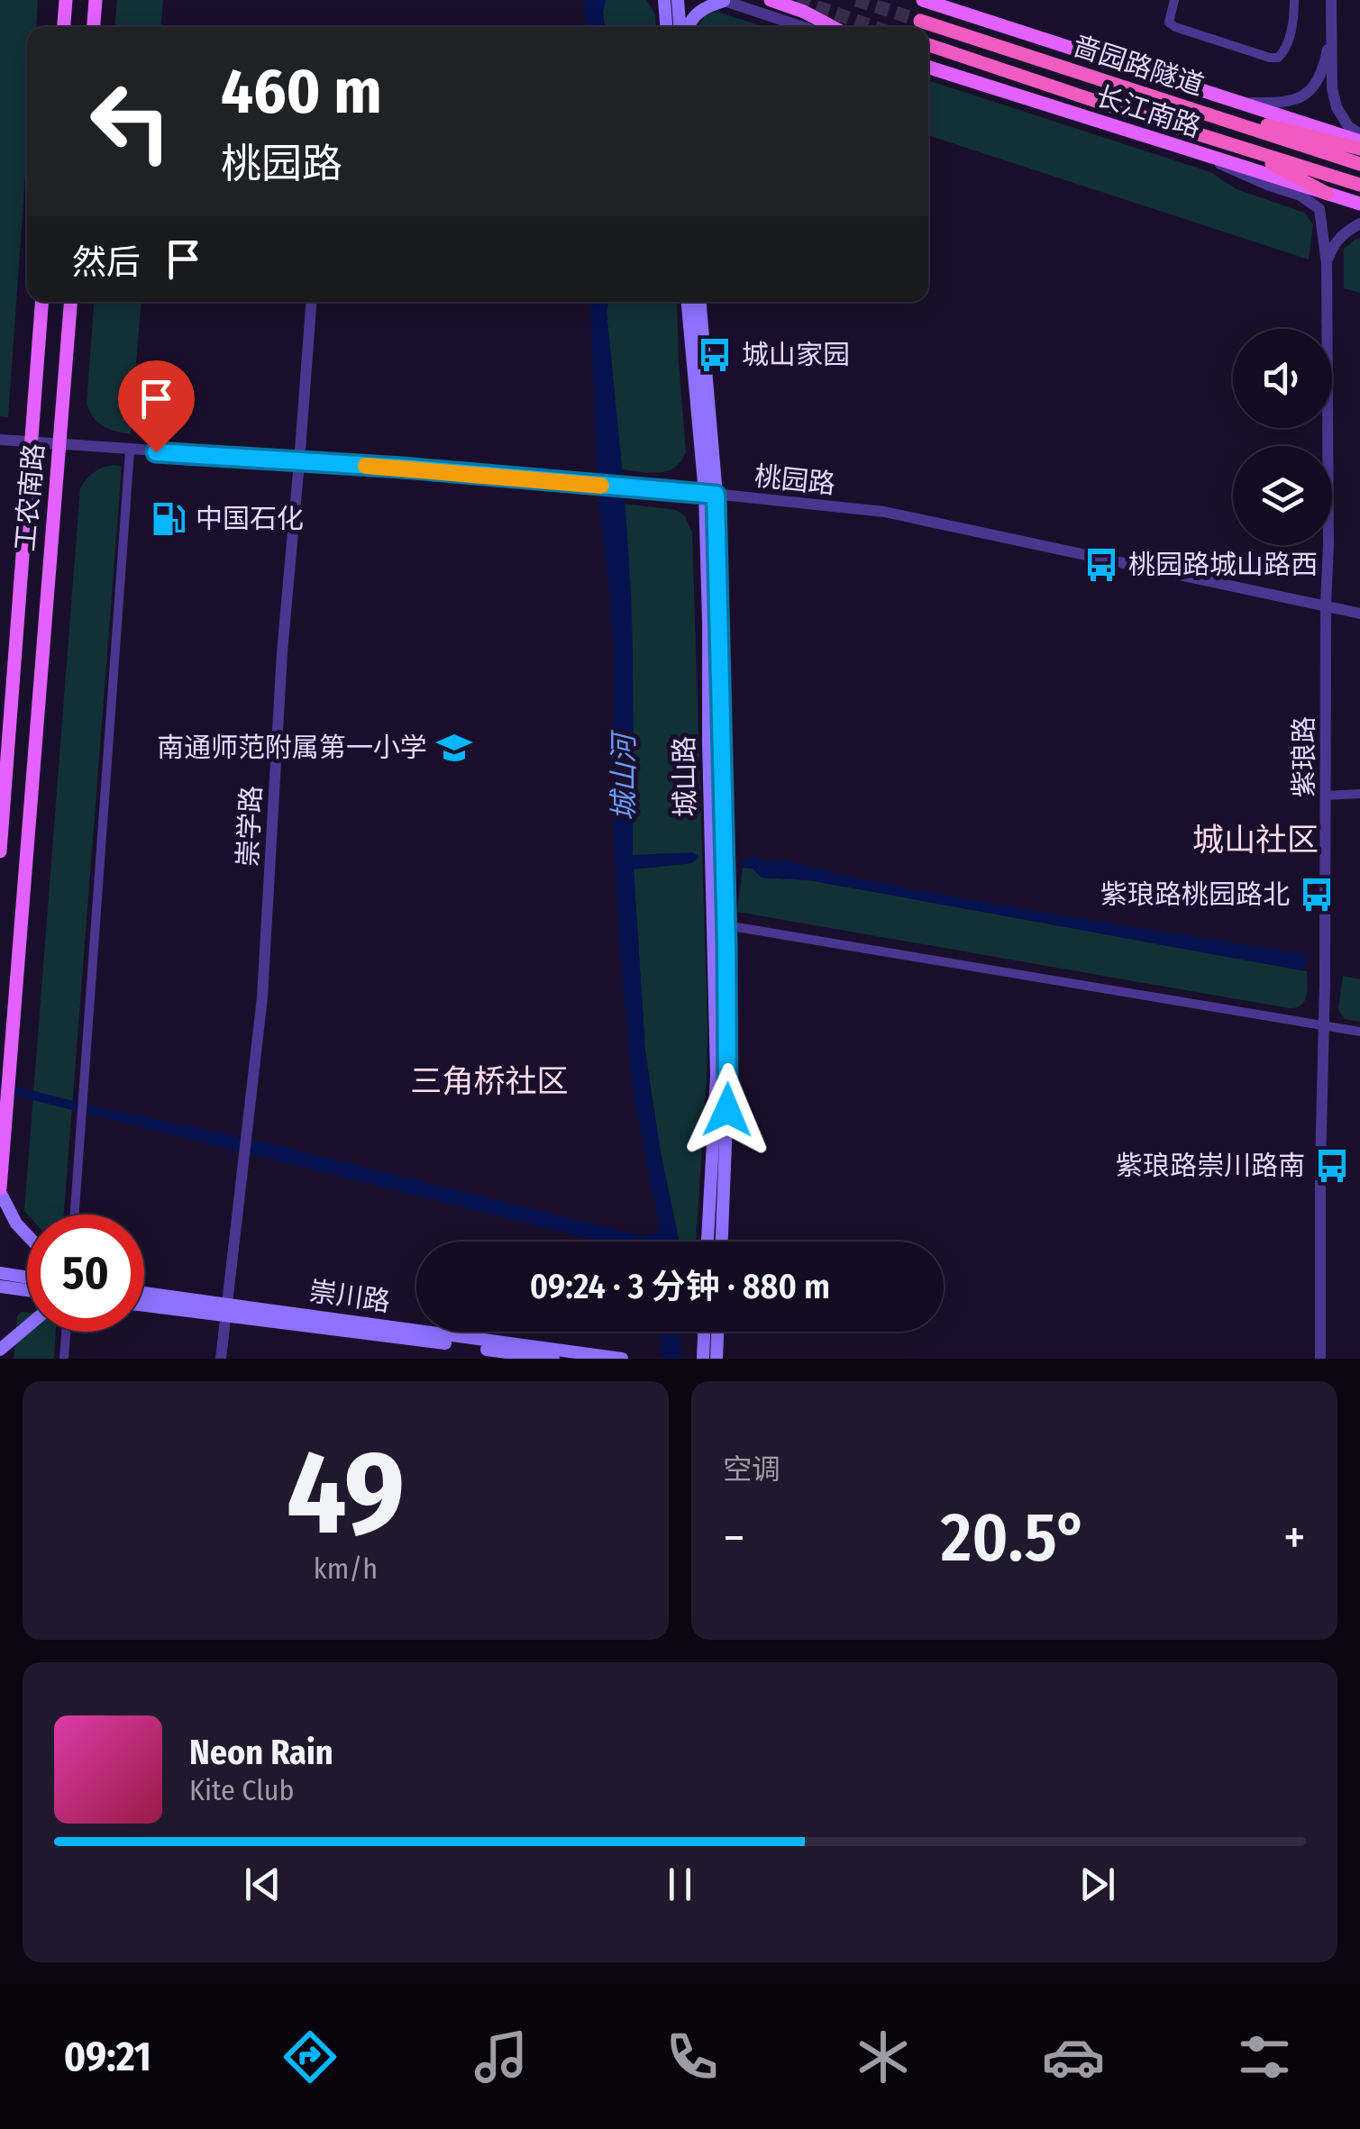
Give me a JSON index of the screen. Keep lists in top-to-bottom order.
{
  "streets": {
    "highway": ["啬园路隧道"],
    "main road": [
      "长江南路",
      "工农南路",
      "城山路",
      "崇川路"
    ],
    "street": ["桃园路", "紫琅路", "崇学路"]
  },
  "crossings": [
    ["长江南路", "紫琅路"],
    ["桃园路", "工农南路"],
    ["桃园路", "紫琅路"],
    ["桃园路", "城山路"],
    ["桃园路", "崇学路"],
    ["崇学路", "崇川路"]
  ],
  "districts": ["城山社区", "三角桥社区"],
  "water": ["城山河"],
  "places": {
    "bus stop": [
      "城山家园",
      "桃园路城山路西",
      "紫琅路桃园路北",
      "紫琅路崇川路南"
    ],
    "fuel station": ["中国石化"],
    "school or university": ["南通师范附属第一小学"]
  },
  "page": {
    "turn": ["460 m", "桃园路"],
    "then": "然后",
    "limit": "50",
    "trip": "09:24 · 3 分钟 · 880 m",
    "tile": [
      ["49", "km/h"],
      "空调"
    ],
    "heat": ["−", "20.5°", "+"],
    "song": ["Neon Rain", "Kite Club"],
    "tabs": "09:21"
  }
}
